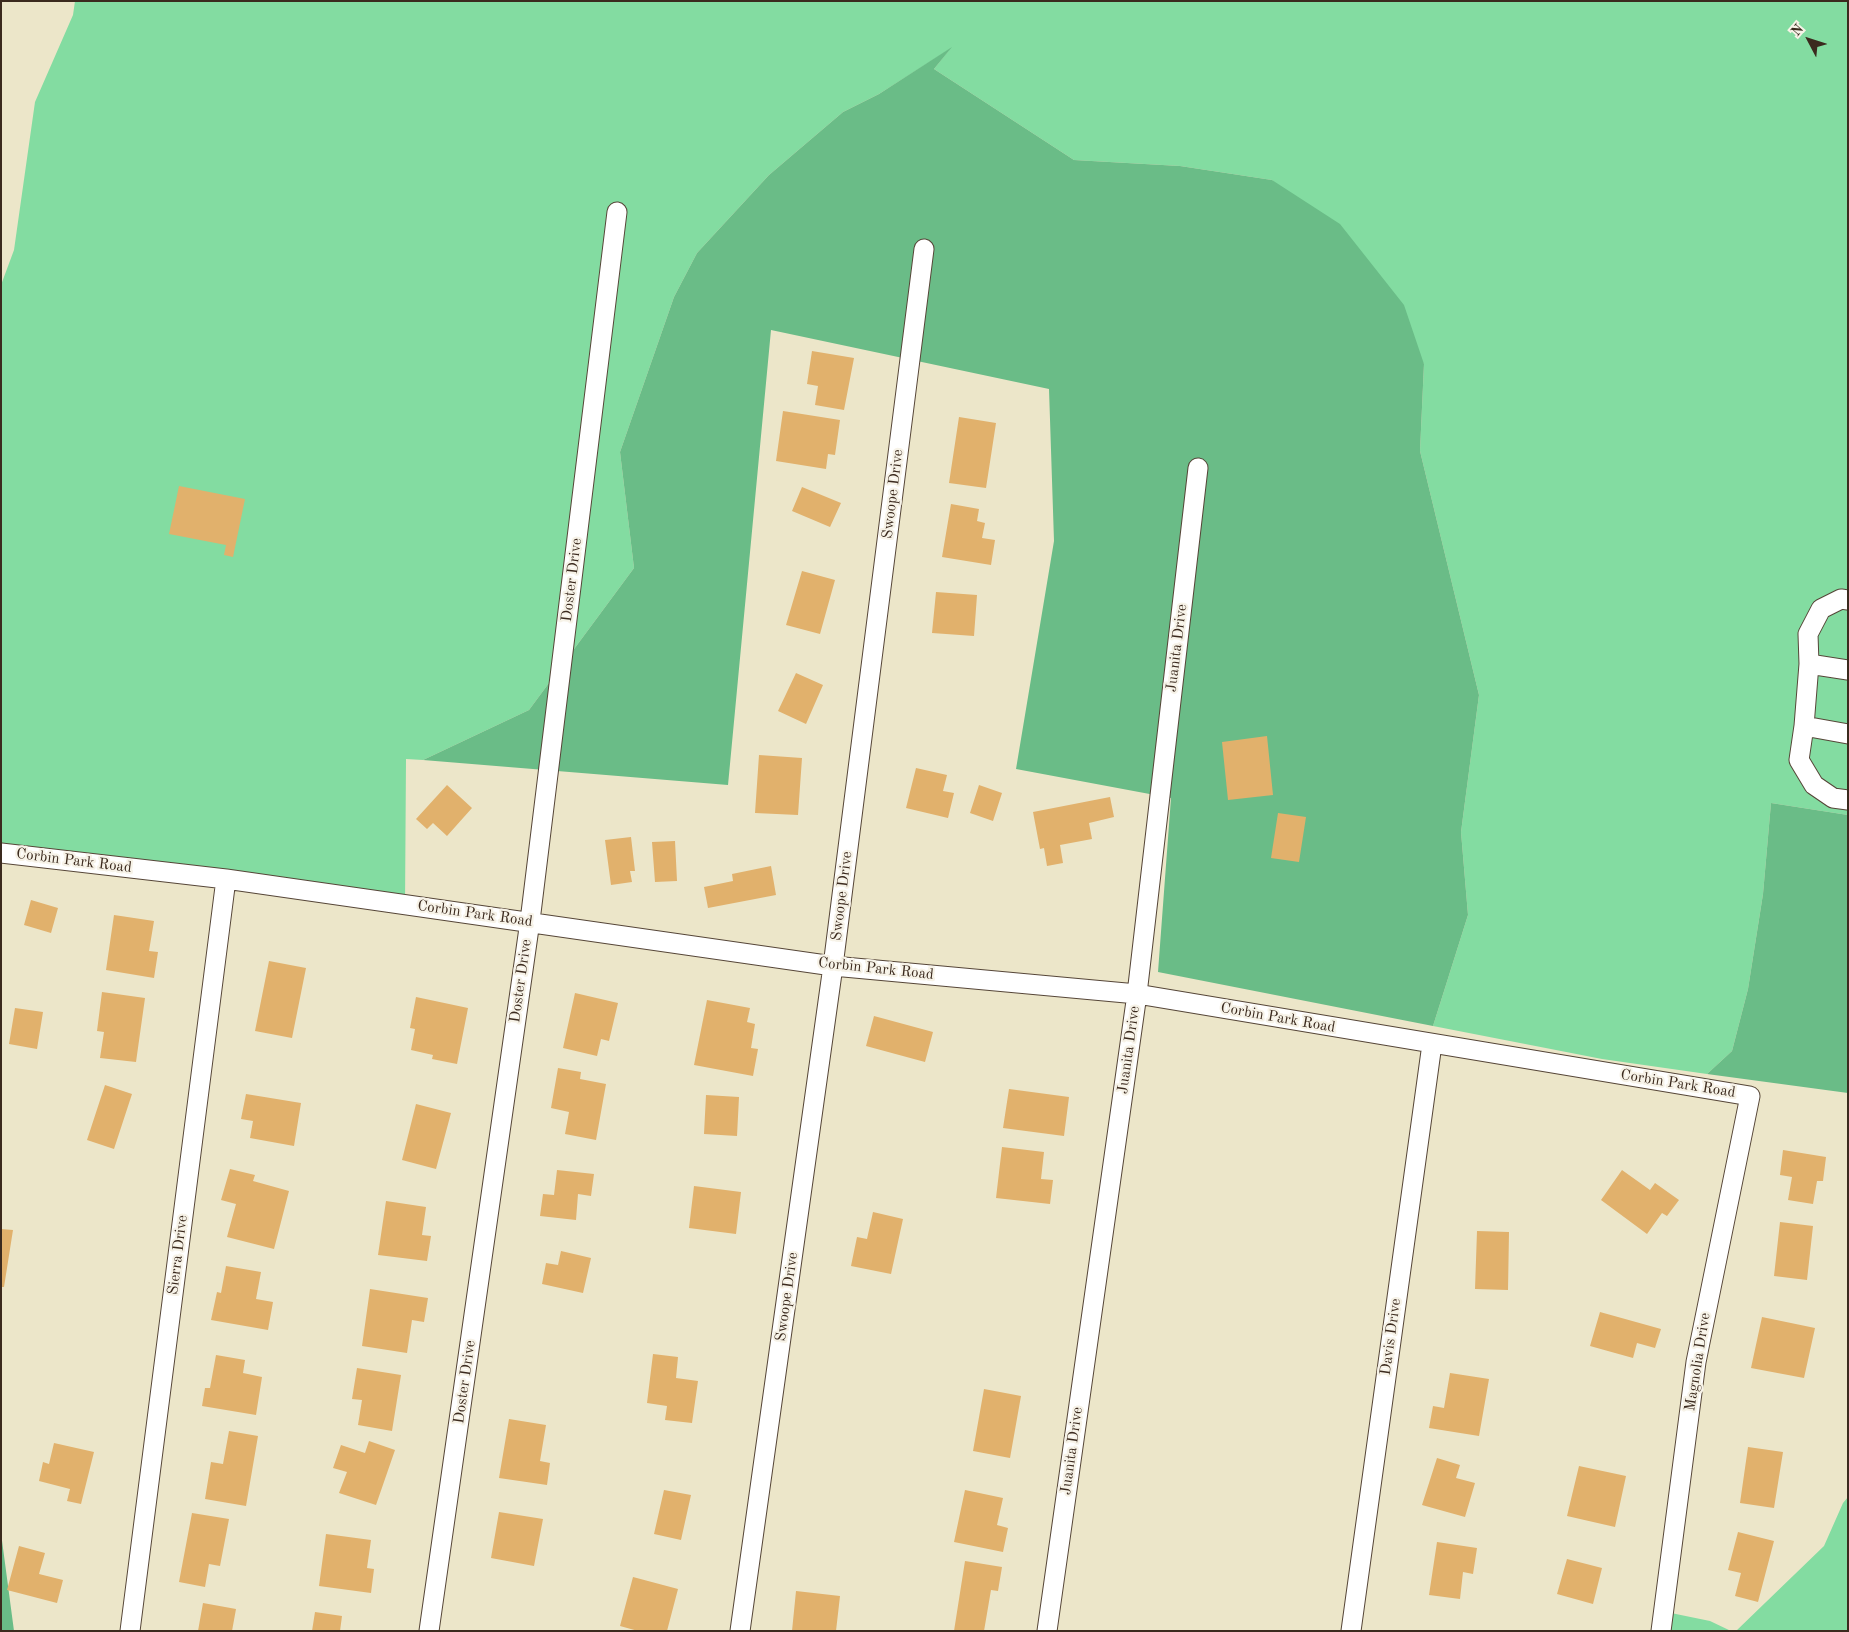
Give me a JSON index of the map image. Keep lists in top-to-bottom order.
{
  "streets": {
    "street": [
      "Swoope Drive",
      "Doster Drive",
      "Juanita Drive",
      "Corbin Park Road",
      "Sierra Drive",
      "Davis Drive",
      "Magnolia Drive"
    ]
  },
  "crossings": [
    ["Swoope Drive", "Corbin Park Road"],
    ["Doster Drive", "Corbin Park Road"],
    ["Juanita Drive", "Corbin Park Road"],
    ["Corbin Park Road", "Sierra Drive"],
    ["Corbin Park Road", "Davis Drive"],
    ["Corbin Park Road", "Magnolia Drive"]
  ],
  "north": "top left"
}
